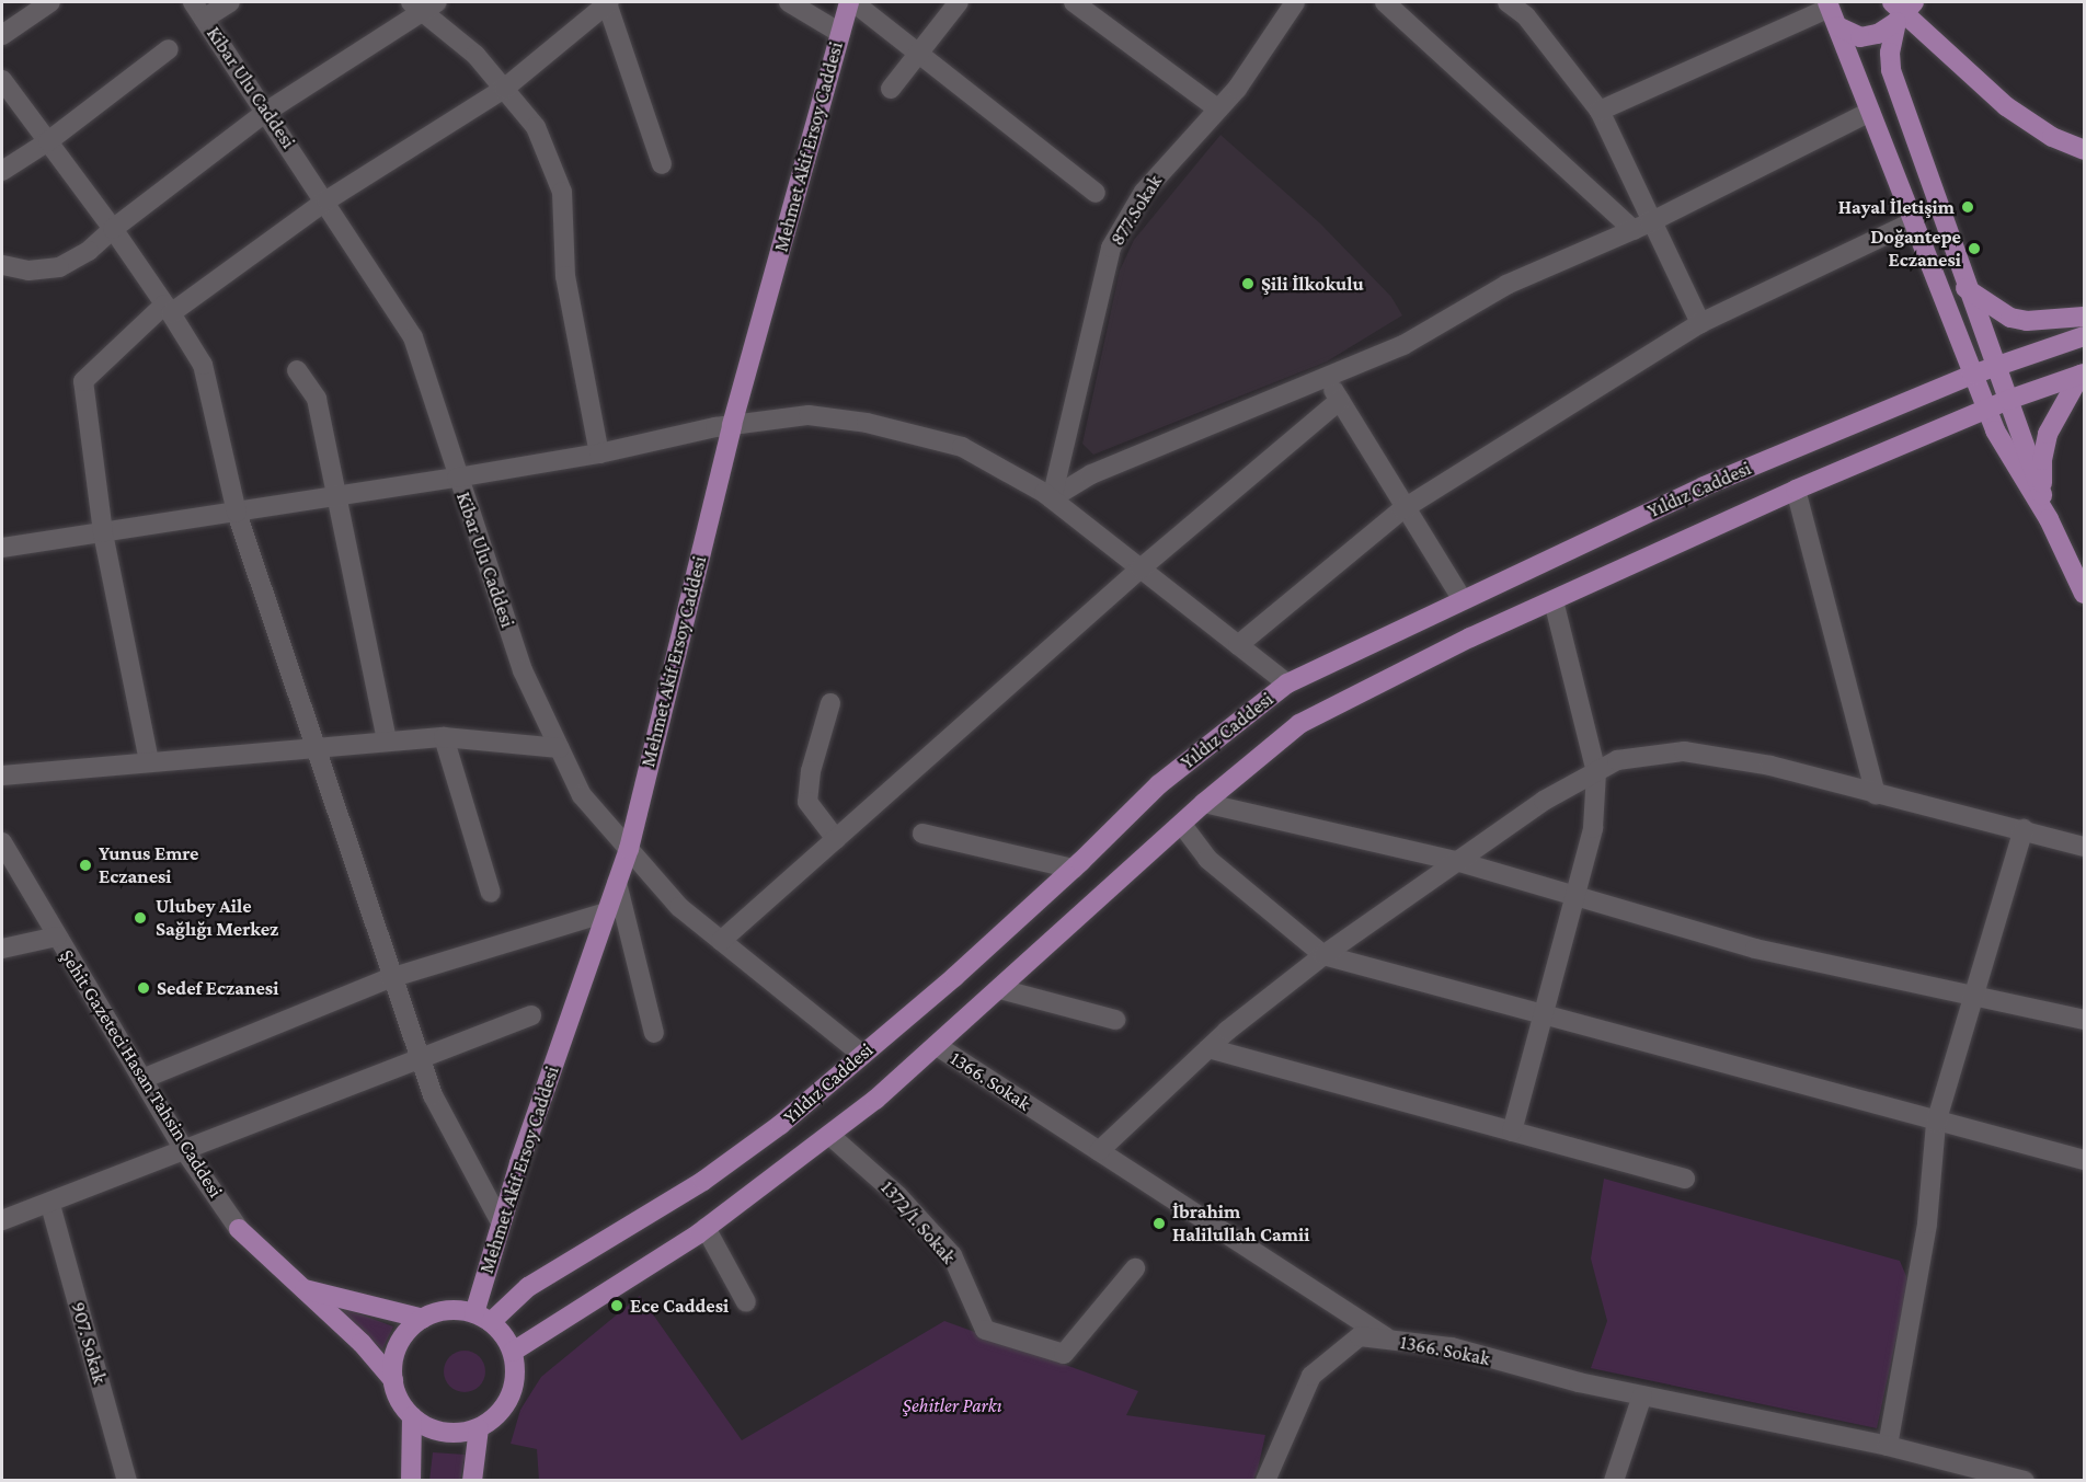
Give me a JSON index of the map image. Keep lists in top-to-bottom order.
{
  "streets": {
    "main road": ["Mehmet Akif Ersoy Caddesi", "Yıldız Caddesi", "Şehit Gazeteci Hasan Tahsin Caddesi"],
    "street": [
      "Kibar Ulu Caddesi",
      "877.Sokak",
      "1366. Sokak",
      "1372/1. Sokak",
      "907. Sokak"
    ]
  },
  "crossings": [
    ["Kibar Ulu Caddesi", "Mehmet Akif Ersoy Caddesi"],
    ["Kibar Ulu Caddesi", "Yıldız Caddesi"],
    ["Mehmet Akif Ersoy Caddesi", "Yıldız Caddesi"],
    ["Mehmet Akif Ersoy Caddesi", "Şehit Gazeteci Hasan Tahsin Caddesi"],
    ["Yıldız Caddesi", "Şehit Gazeteci Hasan Tahsin Caddesi"],
    ["Yıldız Caddesi", "1366. Sokak"],
    ["Yıldız Caddesi", "1372/1. Sokak"]
  ],
  "parks": ["Şehitler Parkı"],
  "places": [
    "Hayal İletişim",
    "Doğantepe Eczanesi",
    "Şili İlkokulu",
    "Yunus Emre Eczanesi",
    "Ulubey Aile Sağlığı Merkez",
    "Sedef Eczanesi",
    "İbrahim Halilullah Camii",
    "Ece Caddesi"
  ]
}
